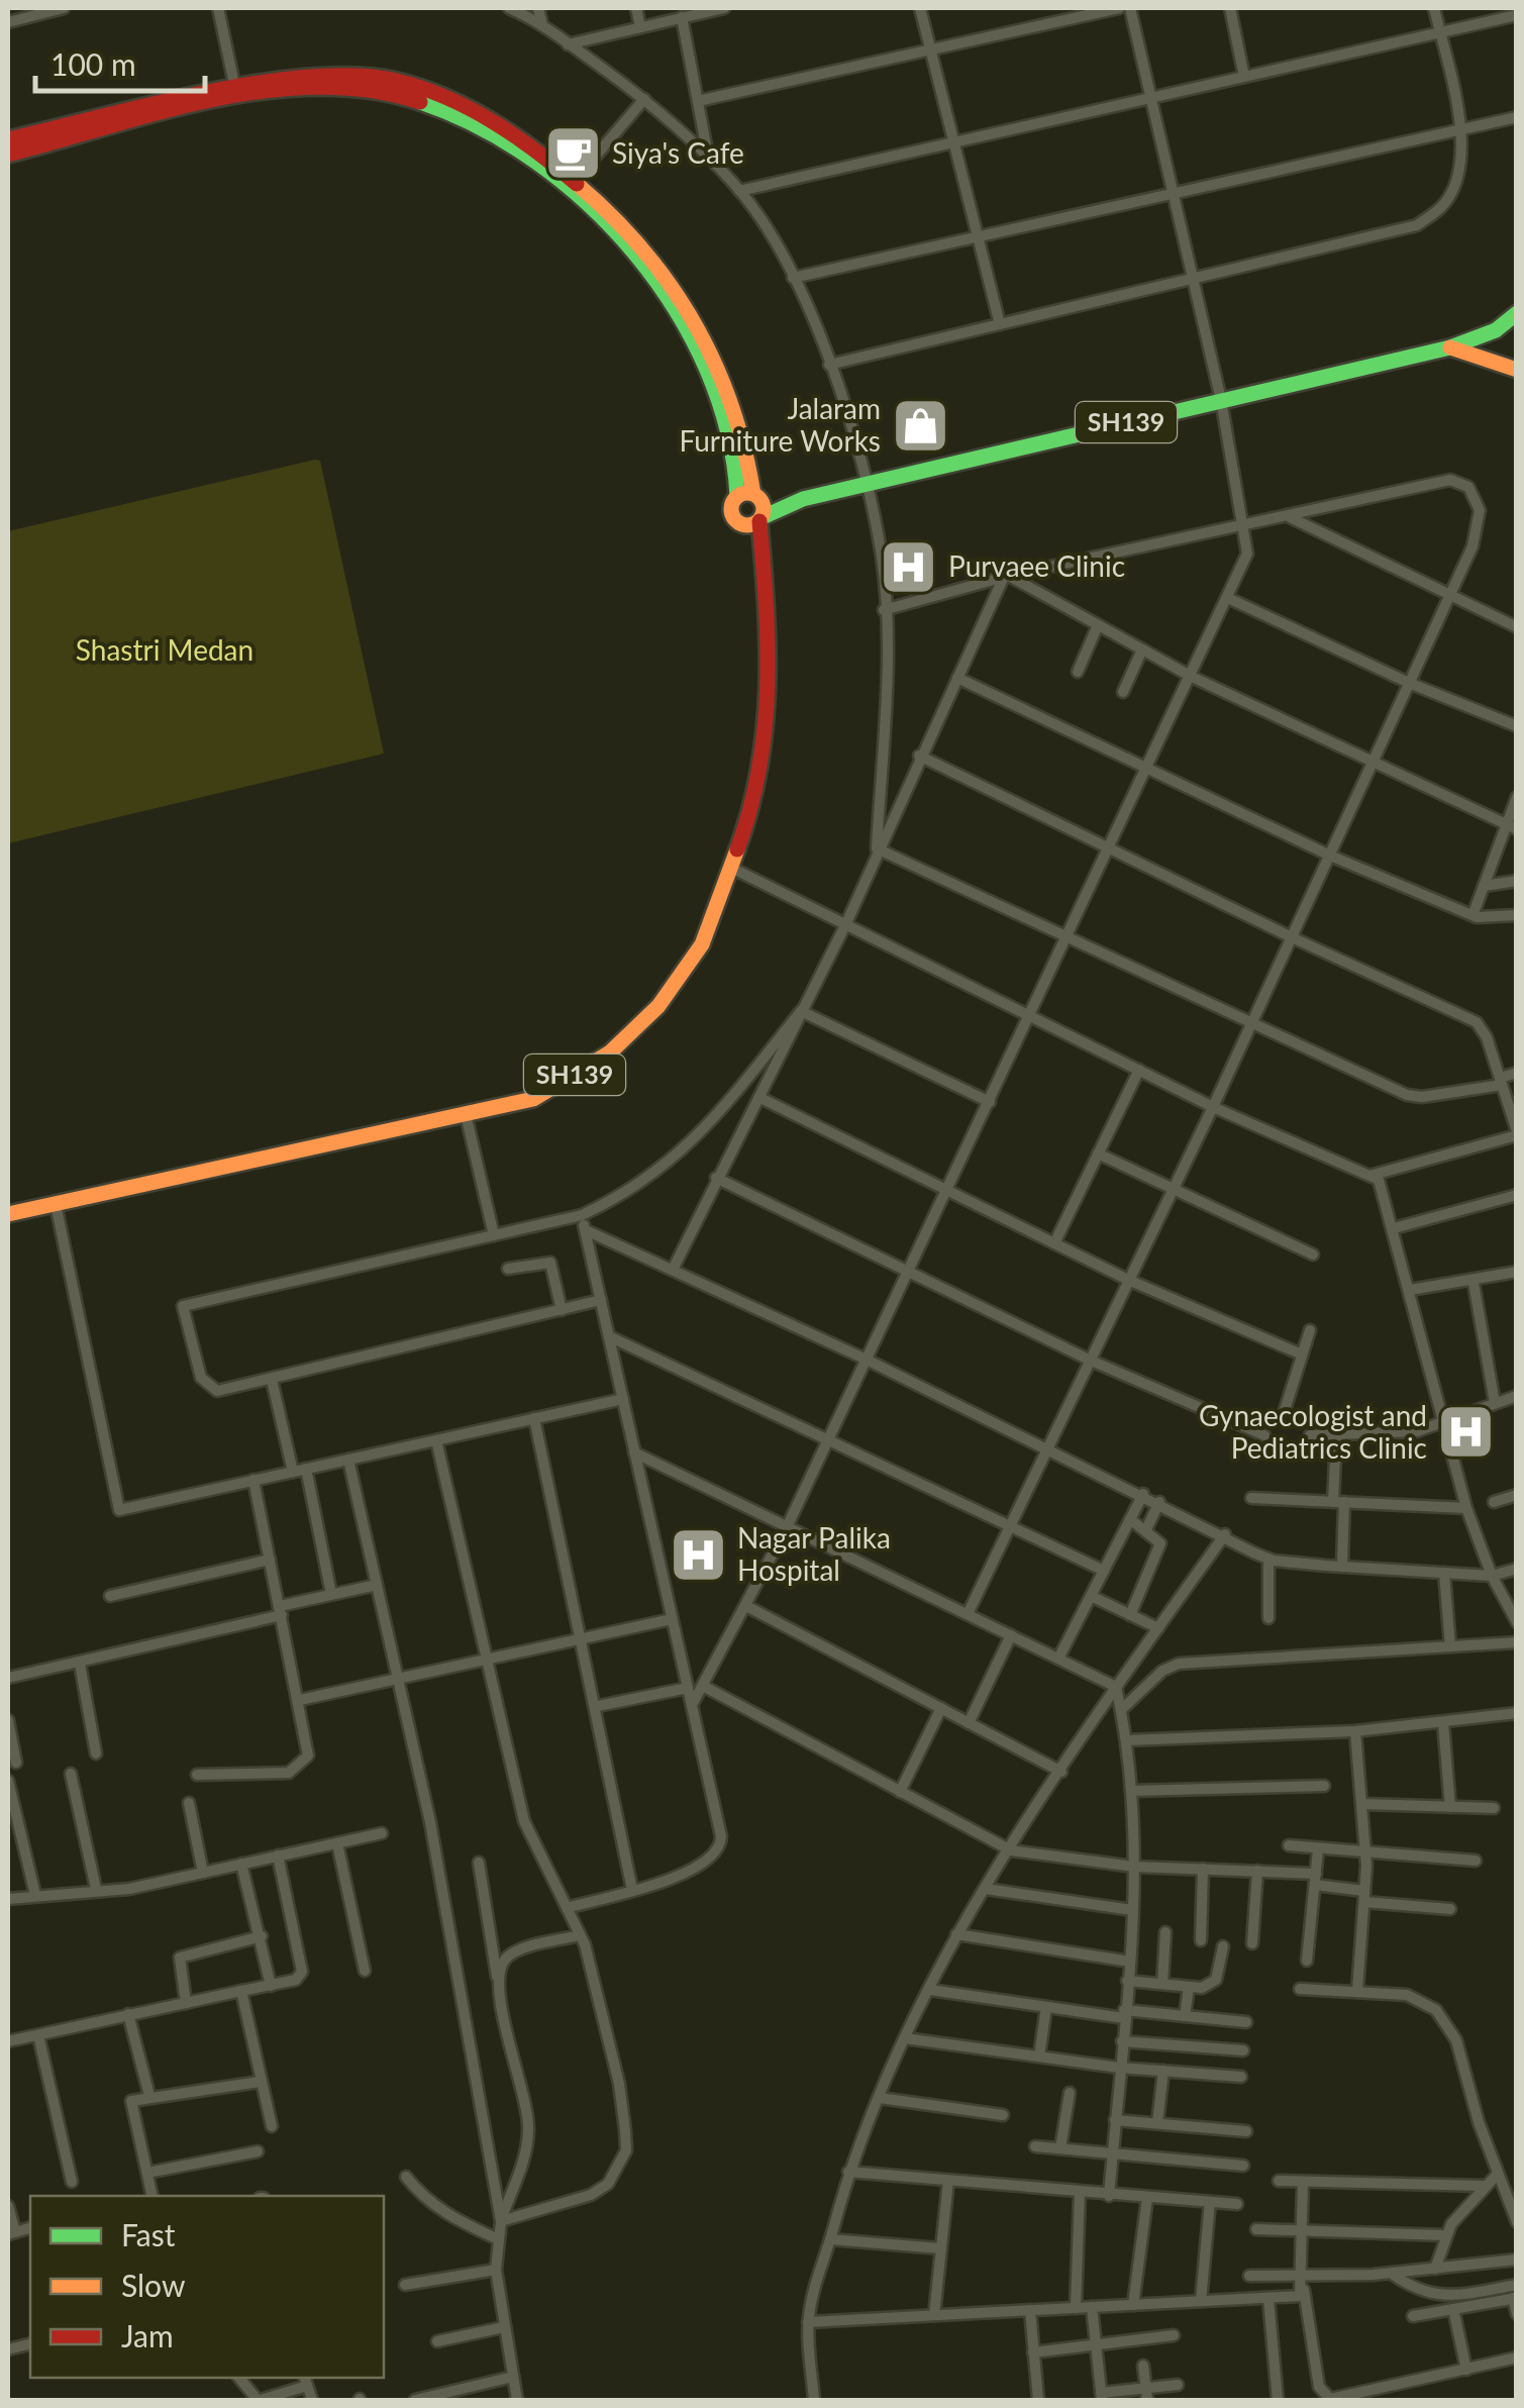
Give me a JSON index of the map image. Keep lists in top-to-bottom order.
{
  "streets": {
    "main road": ["SH139"]
  },
  "parks": ["Shastri Medan"],
  "places": {
    "cafe": ["Siya's Cafe"],
    "shop": ["Jalaram Furniture Works"],
    "hospital": ["Purvaee Clinic", "Gynaecologist and Pediatrics Clinic", "Nagar Palika Hospital"]
  },
  "legend": ["Fast", "Slow", "Jam"],
  "scale_bar": "100 m"
}
